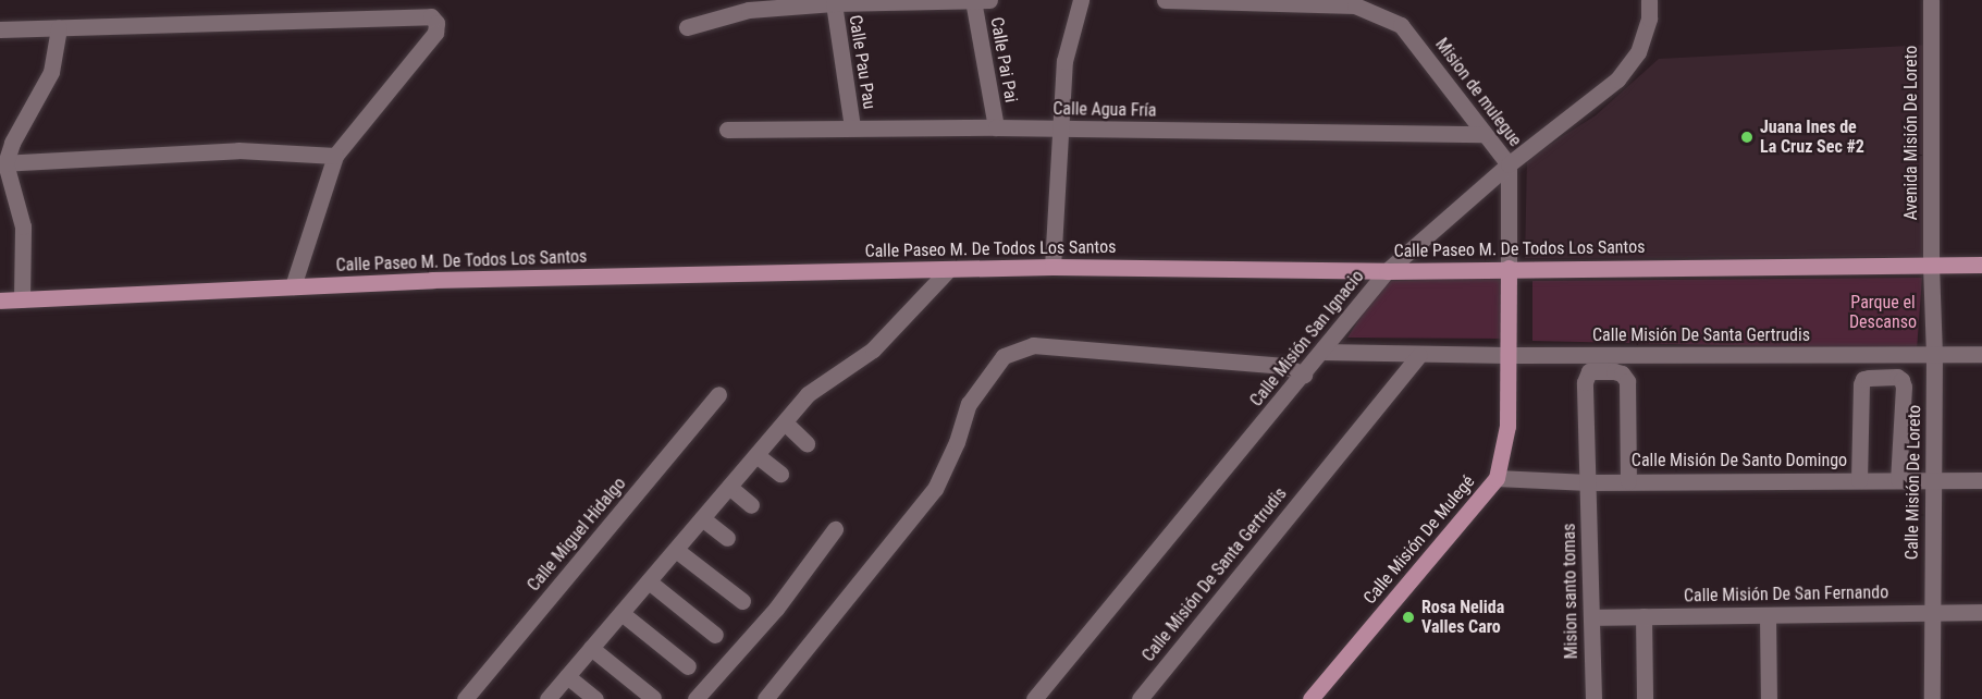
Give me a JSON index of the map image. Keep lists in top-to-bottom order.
{
  "streets": {
    "main road": ["Calle Paseo M. De Todos Los Santos", "Calle Misión De Mulegé"],
    "street": [
      "Calle Pai Pai",
      "Calle Pau Pau",
      "Mision de mulegue",
      "Calle Agua Fría",
      "Avenida Misión De Loreto",
      "Calle Misión De Santa Gertrudis",
      "Calle Misión San Ignacio",
      "Calle Misión De Santo Domingo",
      "Calle Misión De Loreto",
      "Calle Miguel Hidalgo",
      "Mision santo tomas",
      "Calle Misión De San Fernando"
    ]
  },
  "crossings": [
    ["Calle Pai Pai", "Calle Agua Fría"],
    ["Calle Pau Pau", "Calle Agua Fría"],
    ["Mision de mulegue", "Calle Agua Fría"],
    ["Mision de mulegue", "Calle Paseo M. De Todos Los Santos"],
    ["Mision de mulegue", "Calle Misión San Ignacio"],
    ["Mision de mulegue", "Calle Misión De Mulegé"],
    ["Avenida Misión De Loreto", "Calle Paseo M. De Todos Los Santos"],
    ["Avenida Misión De Loreto", "Calle Misión De Loreto"],
    ["Calle Paseo M. De Todos Los Santos", "Calle Misión San Ignacio"],
    ["Calle Paseo M. De Todos Los Santos", "Calle Misión De Loreto"],
    ["Calle Paseo M. De Todos Los Santos", "Calle Misión De Mulegé"],
    ["Calle Misión De Santa Gertrudis", "Calle Misión San Ignacio"],
    ["Calle Misión De Santa Gertrudis", "Calle Misión De Loreto"],
    ["Calle Misión De Santa Gertrudis", "Calle Misión De Mulegé"],
    ["Calle Misión De Santo Domingo", "Calle Misión De Loreto"],
    ["Calle Misión De Santo Domingo", "Calle Misión De Mulegé"],
    ["Calle Misión De Santo Domingo", "Mision santo tomas"],
    ["Calle Misión De Loreto", "Calle Misión De San Fernando"],
    ["Mision santo tomas", "Calle Misión De San Fernando"]
  ],
  "parks": ["Parque el Descanso"],
  "places": ["Juana Ines de La Cruz Sec #2", "Rosa Nelida Valles Caro"]
}
